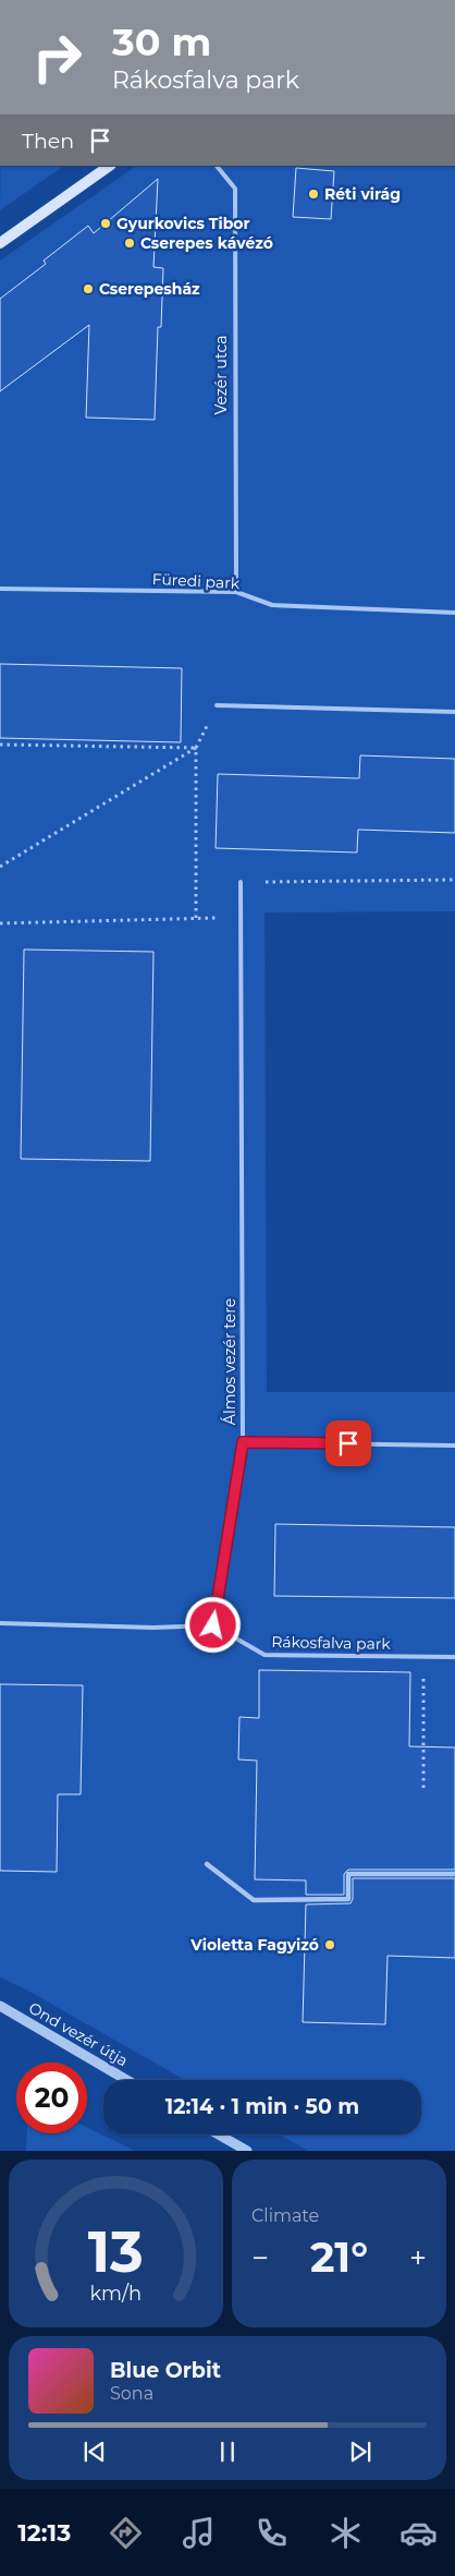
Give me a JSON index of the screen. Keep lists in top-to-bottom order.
{
  "streets": {
    "street": ["Ond vezér útja"],
    "lane": [
      "Vezér utca",
      "Füredi park",
      "Álmos vezér tere",
      "Rákosfalva park"
    ]
  },
  "crossings": [
    ["Vezér utca", "Füredi park"],
    ["Álmos vezér tere", "Rákosfalva park"]
  ],
  "places": [
    "Réti virág",
    "Gyurkovics Tibor",
    "Cserepes kávézó",
    "Cserepesház",
    "Violetta Fagyizó"
  ],
  "page": {
    "turn": ["30 m", "Rákosfalva park"],
    "then": "Then",
    "limit": "20",
    "trip": "12:14 · 1 min · 50 m",
    "tile": "Climate",
    "heat": ["−", "21°", "+"],
    "song": ["Blue Orbit", "Sona"],
    "tabs": "12:13",
    "gauge": ["13", "km/h"]
  }
}
